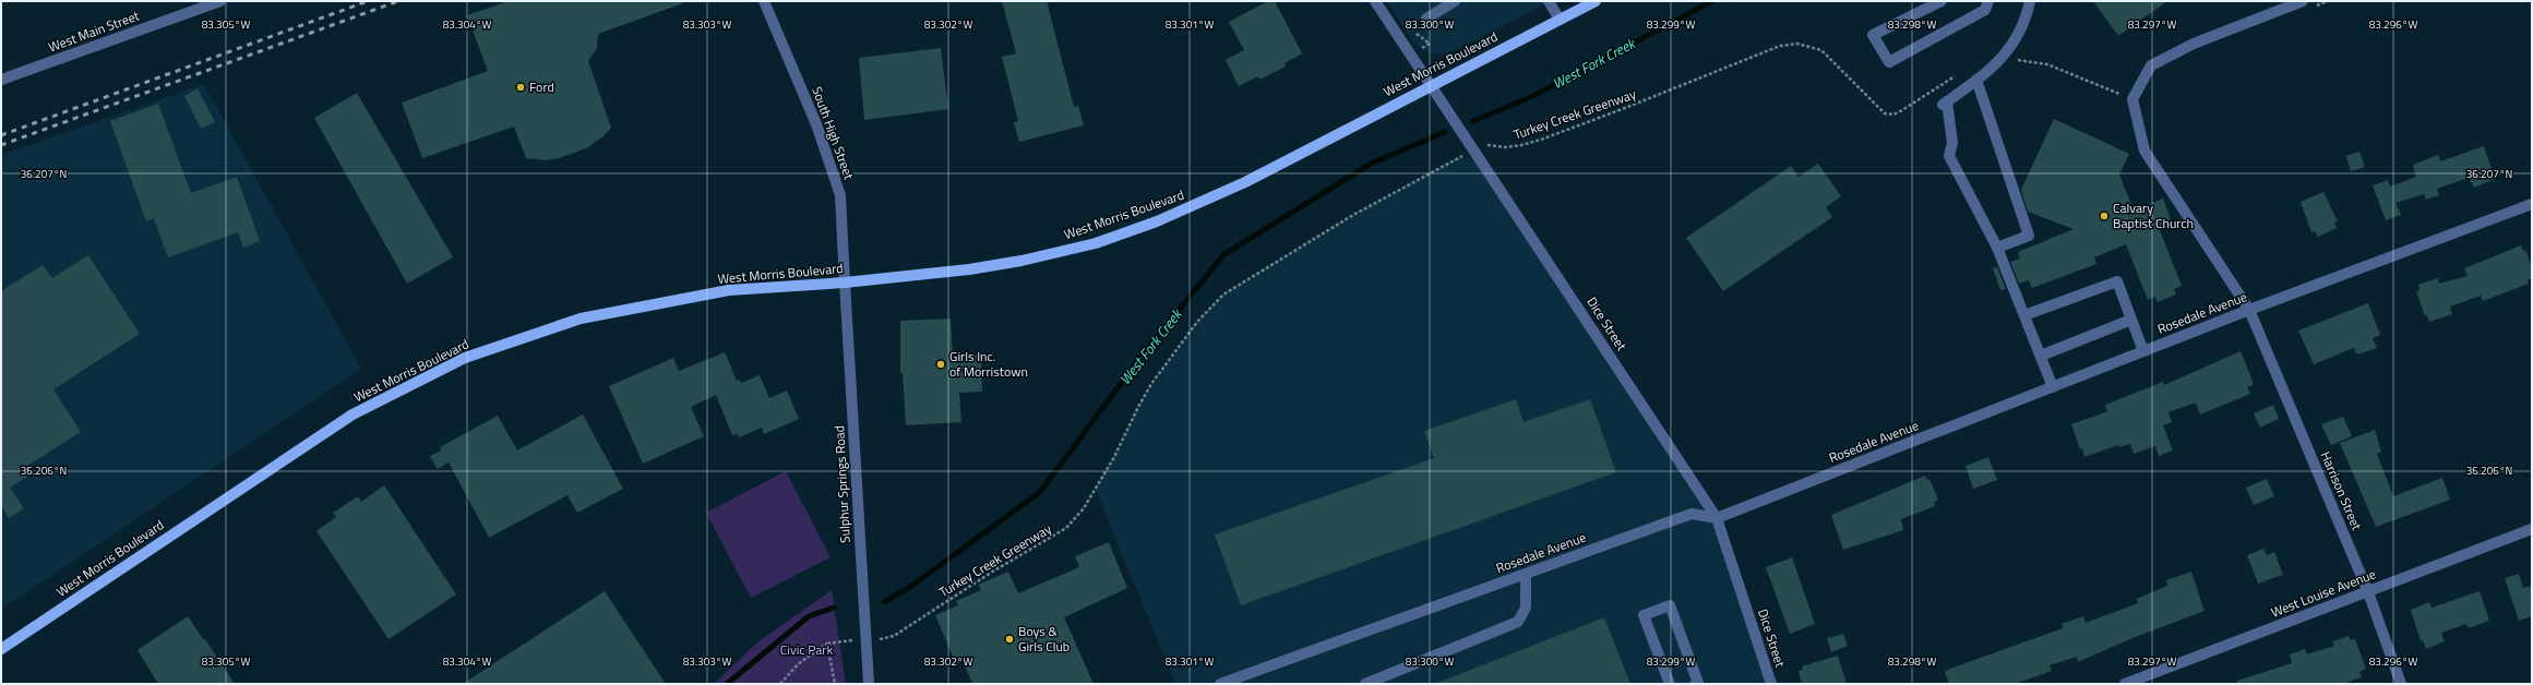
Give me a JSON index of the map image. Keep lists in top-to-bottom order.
{
  "streets": {
    "main road": ["West Morris Boulevard"],
    "street": [
      "West Main Street",
      "South High Street",
      "Rosedale Avenue",
      "Dice Street",
      "Sulphur Springs Road",
      "Harrison Street",
      "West Louise Avenue"
    ],
    "path": ["Turkey Creek Greenway"]
  },
  "crossings": [
    ["West Morris Boulevard", "South High Street"],
    ["West Morris Boulevard", "Dice Street"],
    ["West Morris Boulevard", "Sulphur Springs Road"],
    ["Turkey Creek Greenway", "Dice Street"],
    ["South High Street", "Sulphur Springs Road"],
    ["Rosedale Avenue", "Dice Street"],
    ["Rosedale Avenue", "Harrison Street"],
    ["Harrison Street", "West Louise Avenue"]
  ],
  "water": ["West Fork Creek"],
  "parks": ["Civic Park"],
  "places": [
    "Ford",
    "Calvary Baptist Church",
    "Girls Inc. of Morristown",
    "Boys & Girls Club"
  ],
  "coordinates": [
    "83.305°W",
    "83.304°W",
    "83.303°W",
    "83.302°W",
    "83.301°W",
    "83.300°W",
    "83.299°W",
    "83.298°W",
    "83.297°W",
    "83.296°W",
    "36.207°N",
    "36.206°N"
  ]
}
